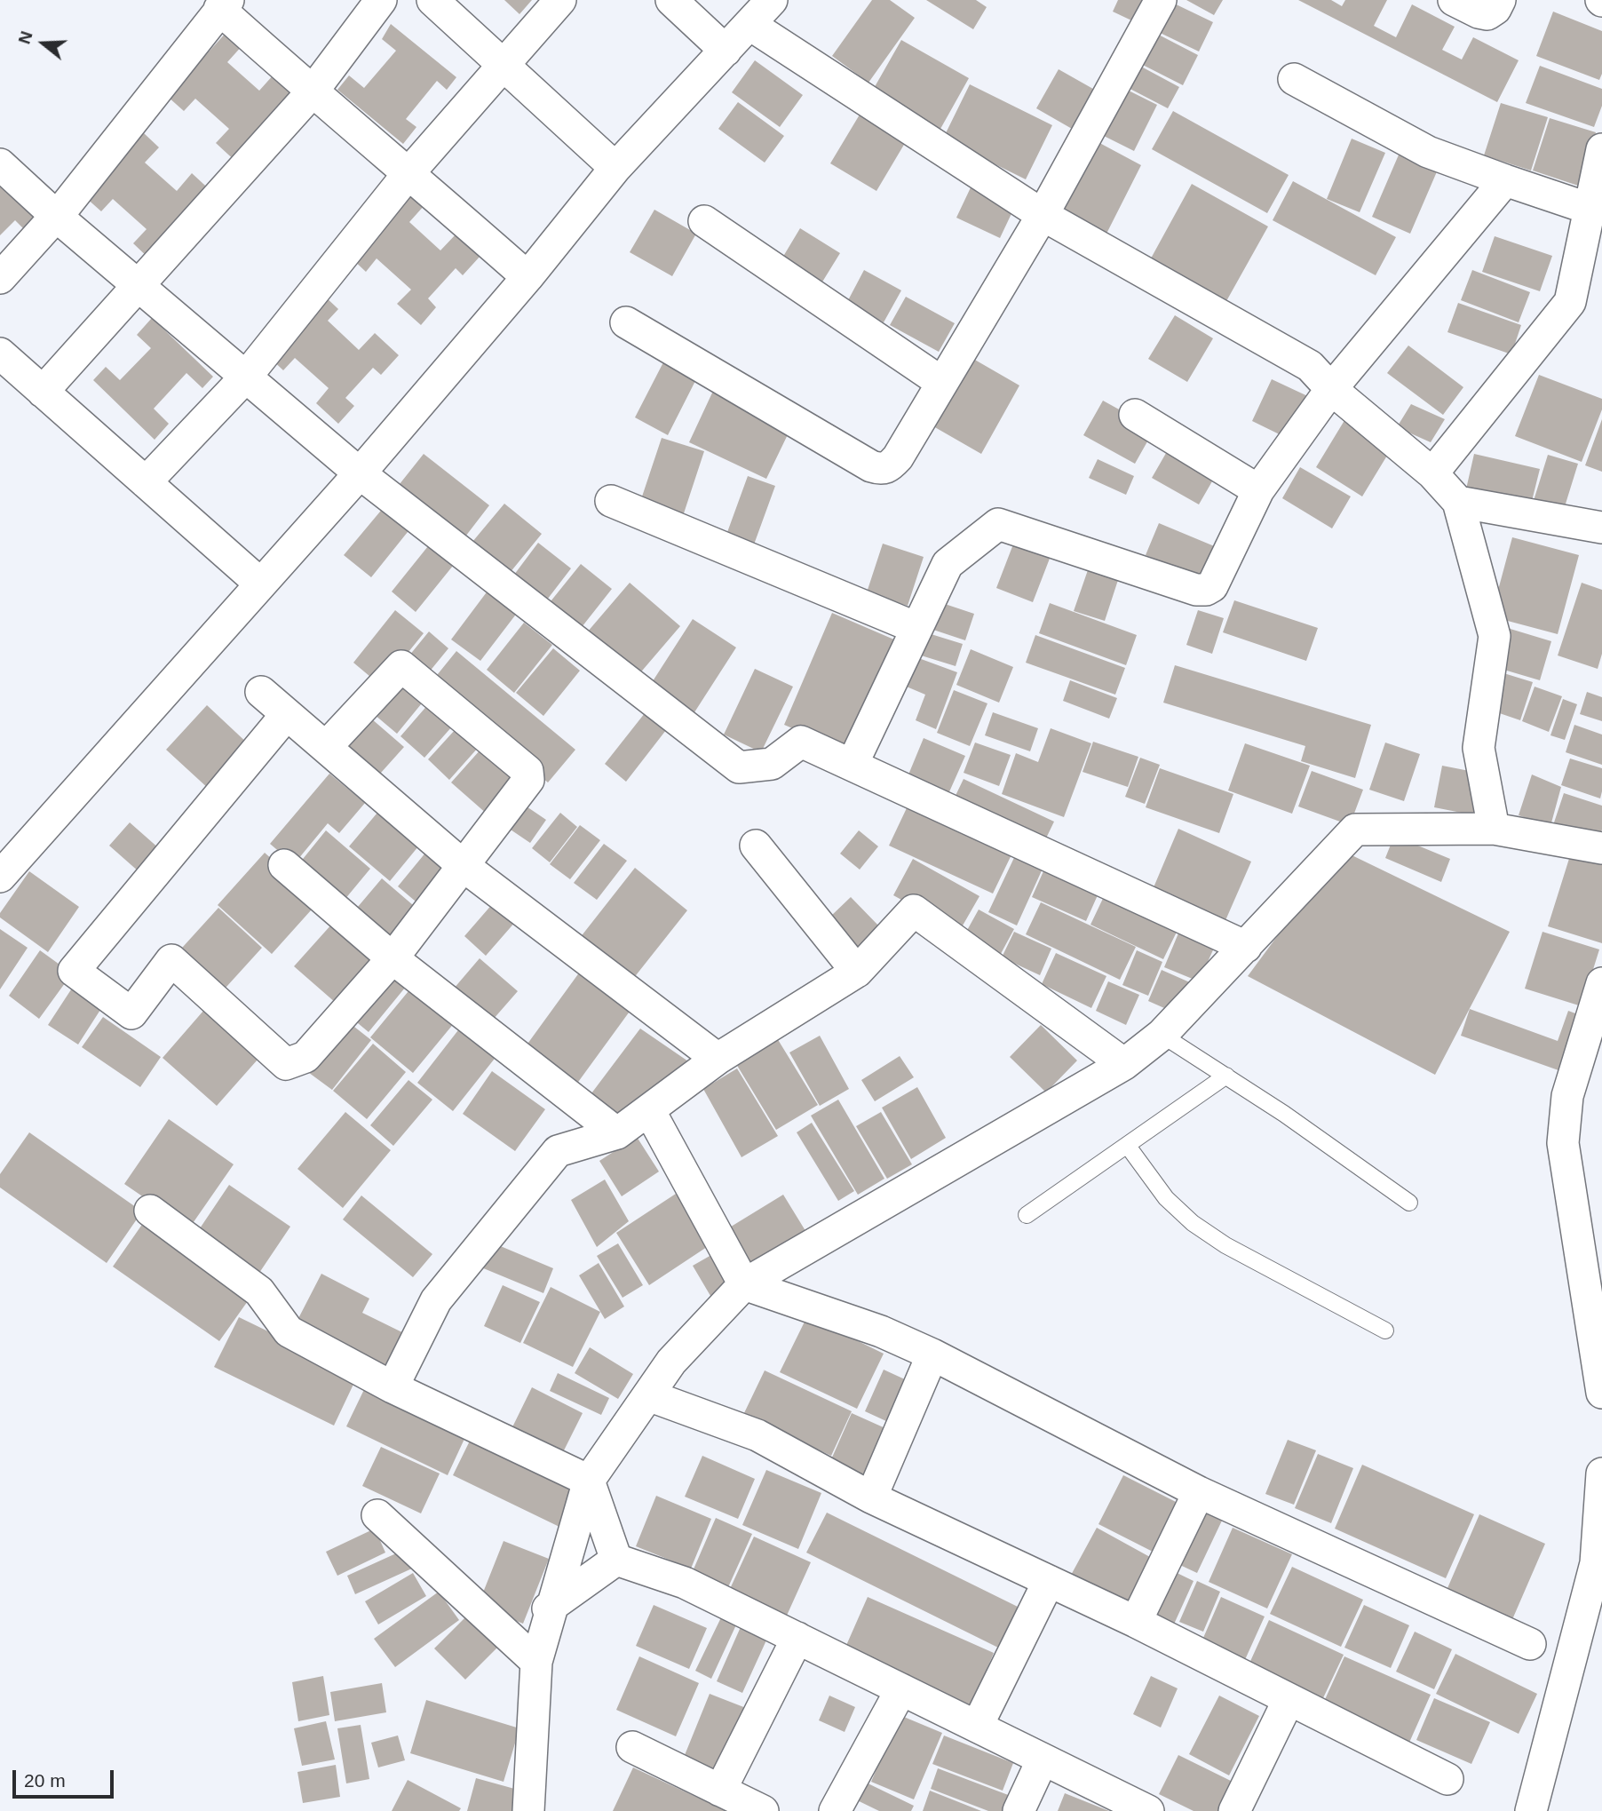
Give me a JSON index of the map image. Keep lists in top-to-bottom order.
{
  "scale_bar": "20 m",
  "north": "left"
}
